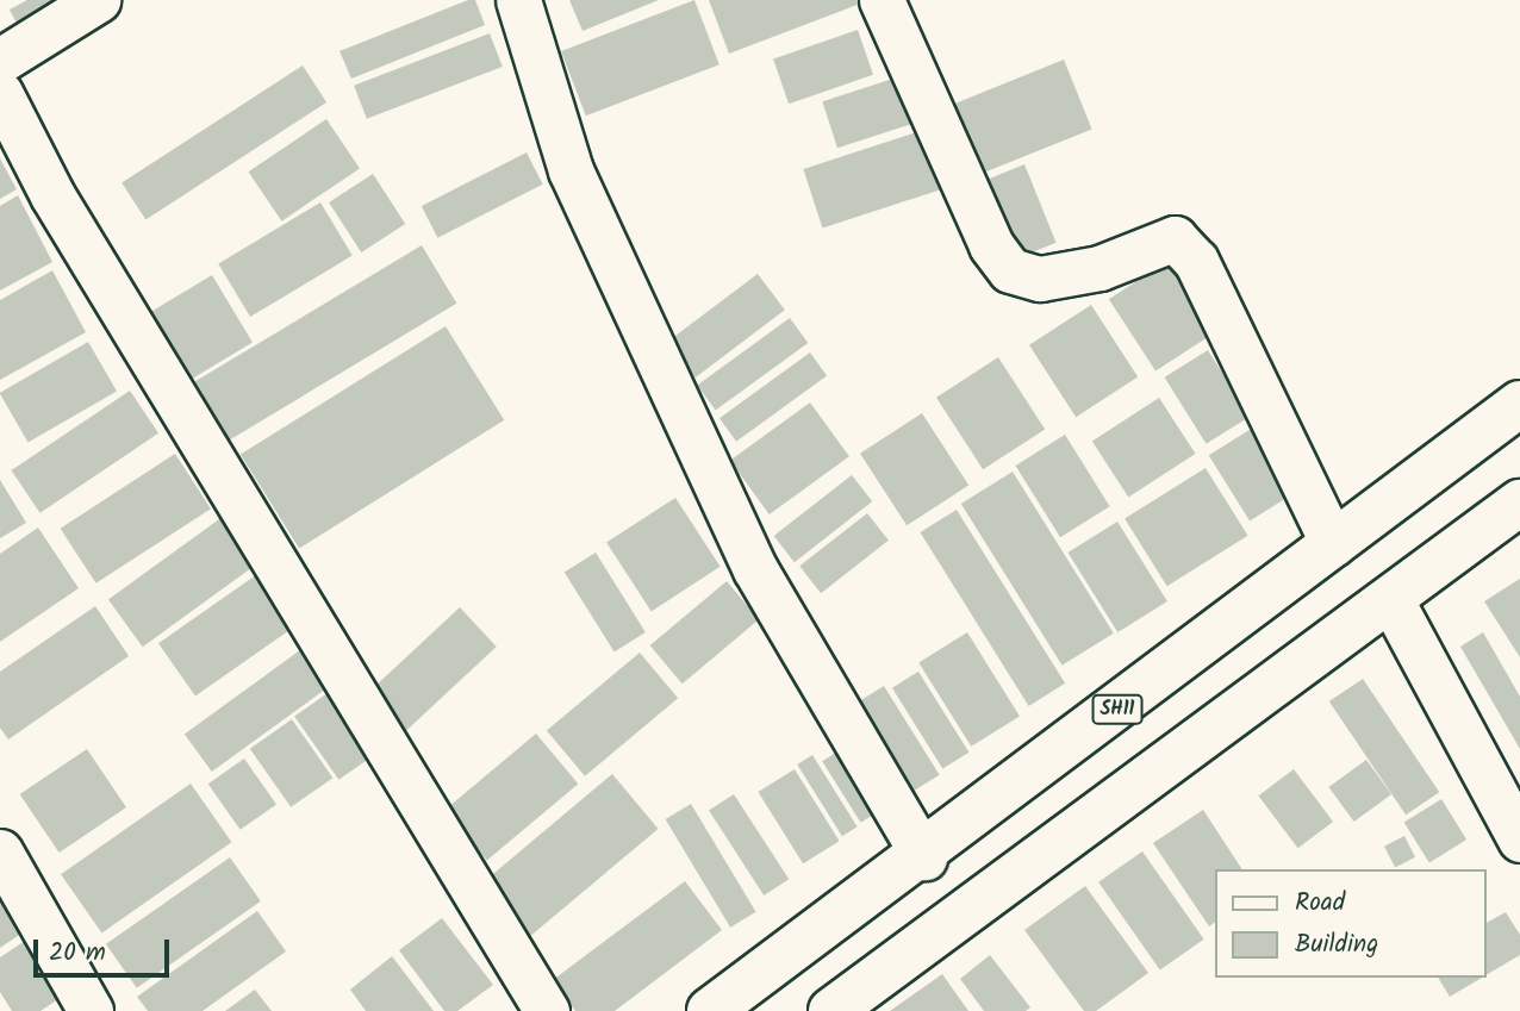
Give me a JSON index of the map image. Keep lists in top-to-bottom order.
{
  "streets": {
    "main road": ["SH11"]
  },
  "legend": ["Road", "Building"],
  "scale_bar": "20 m"
}
